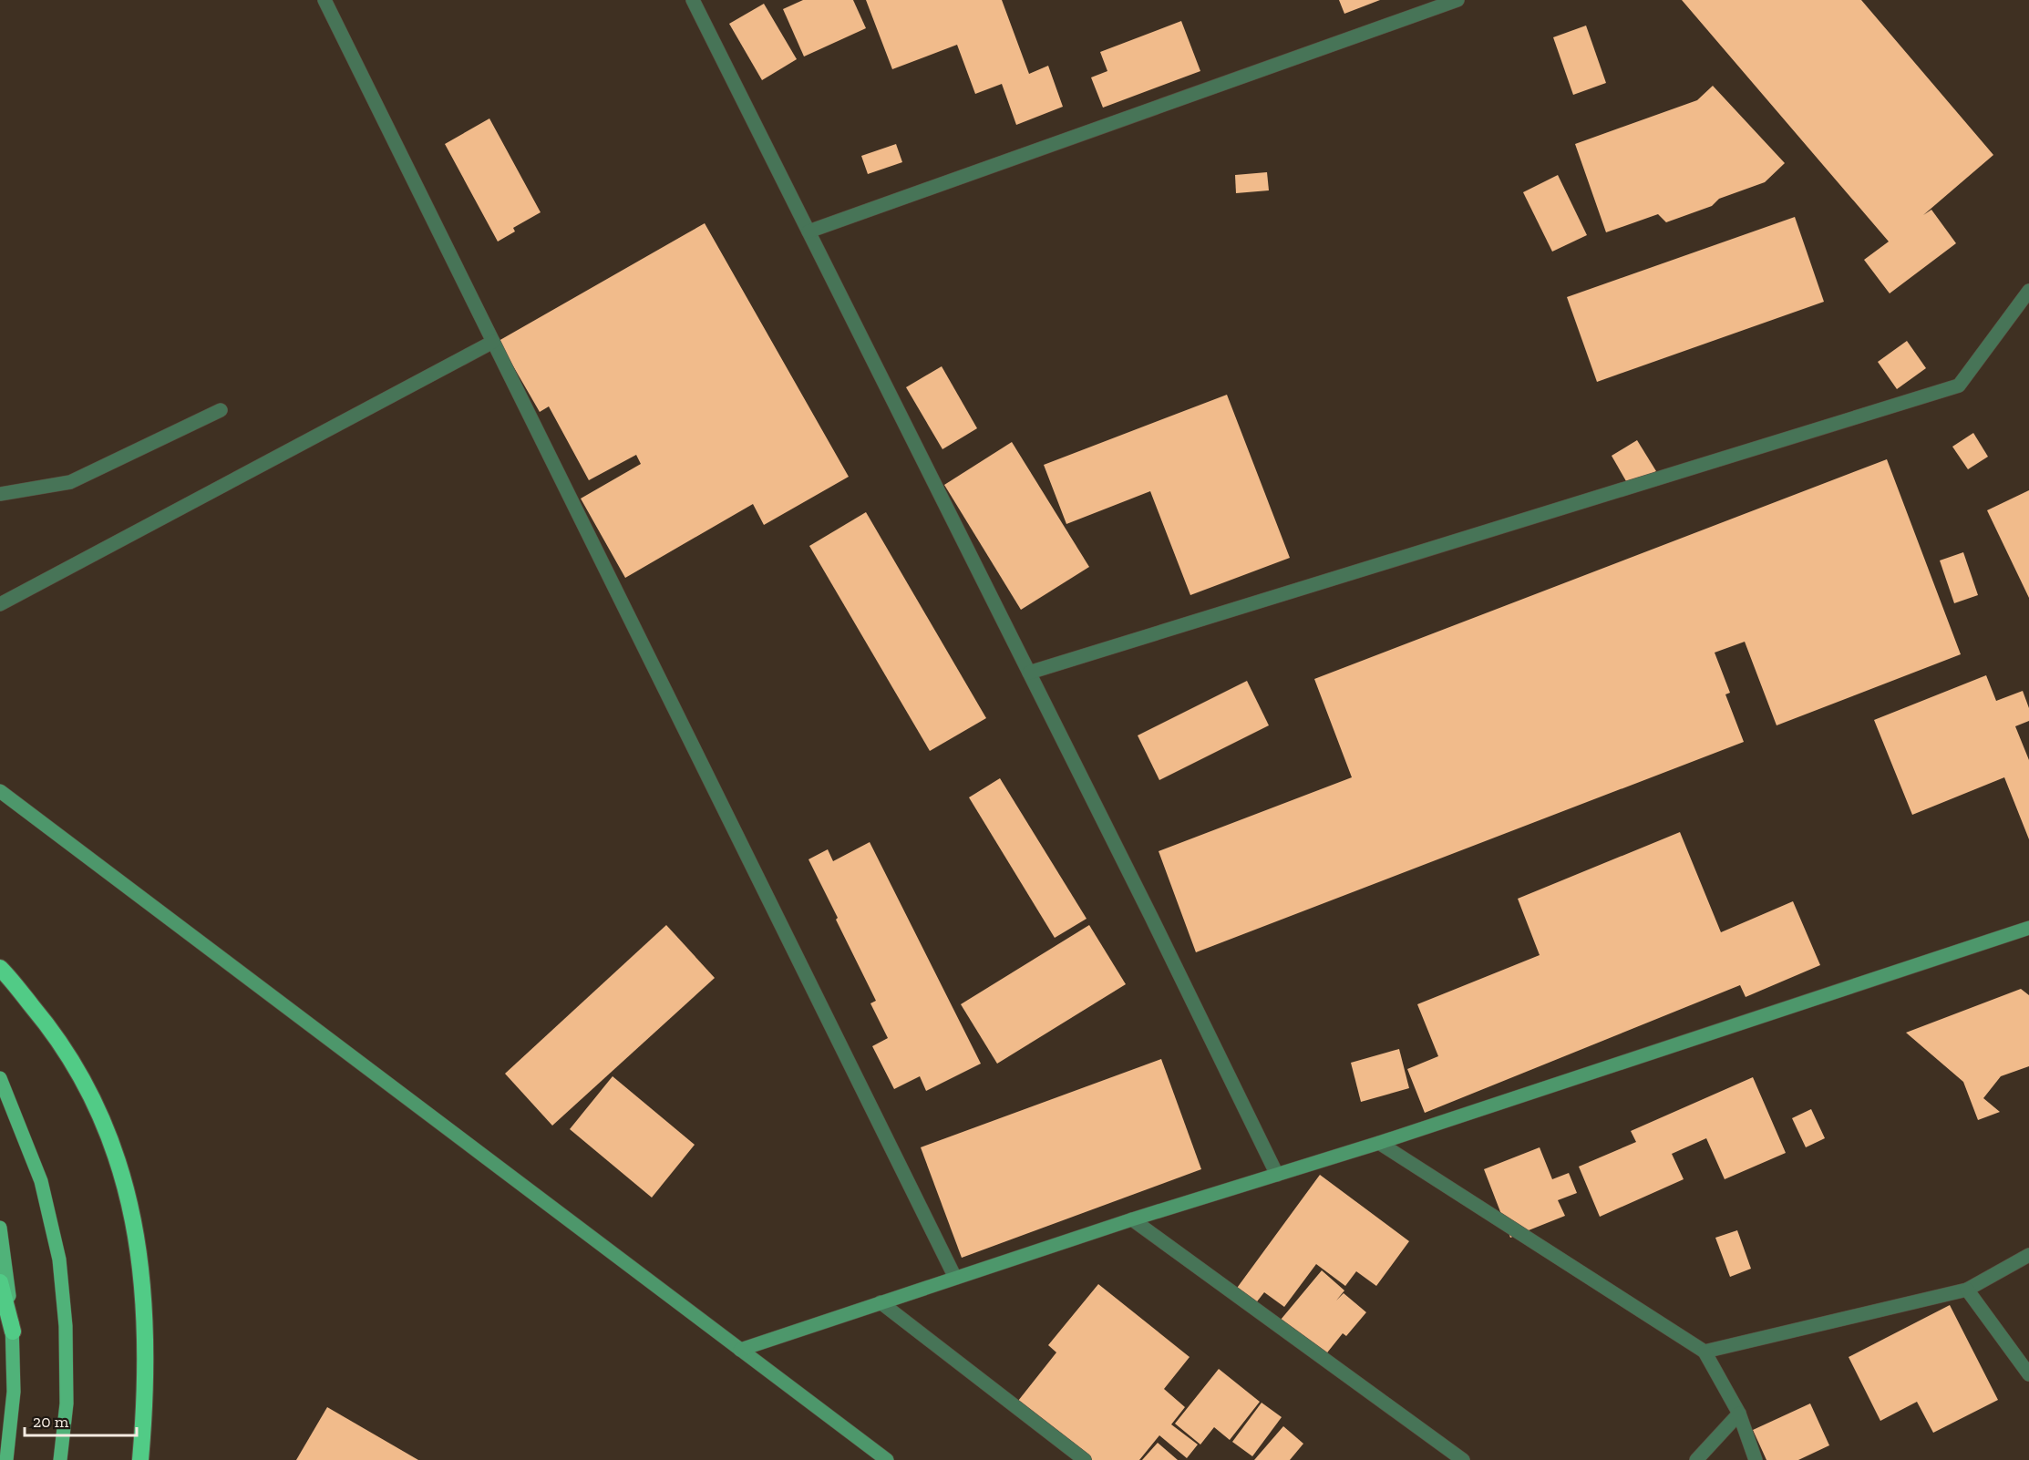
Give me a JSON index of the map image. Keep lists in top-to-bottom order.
{
  "scale_bar": "20 m"
}
